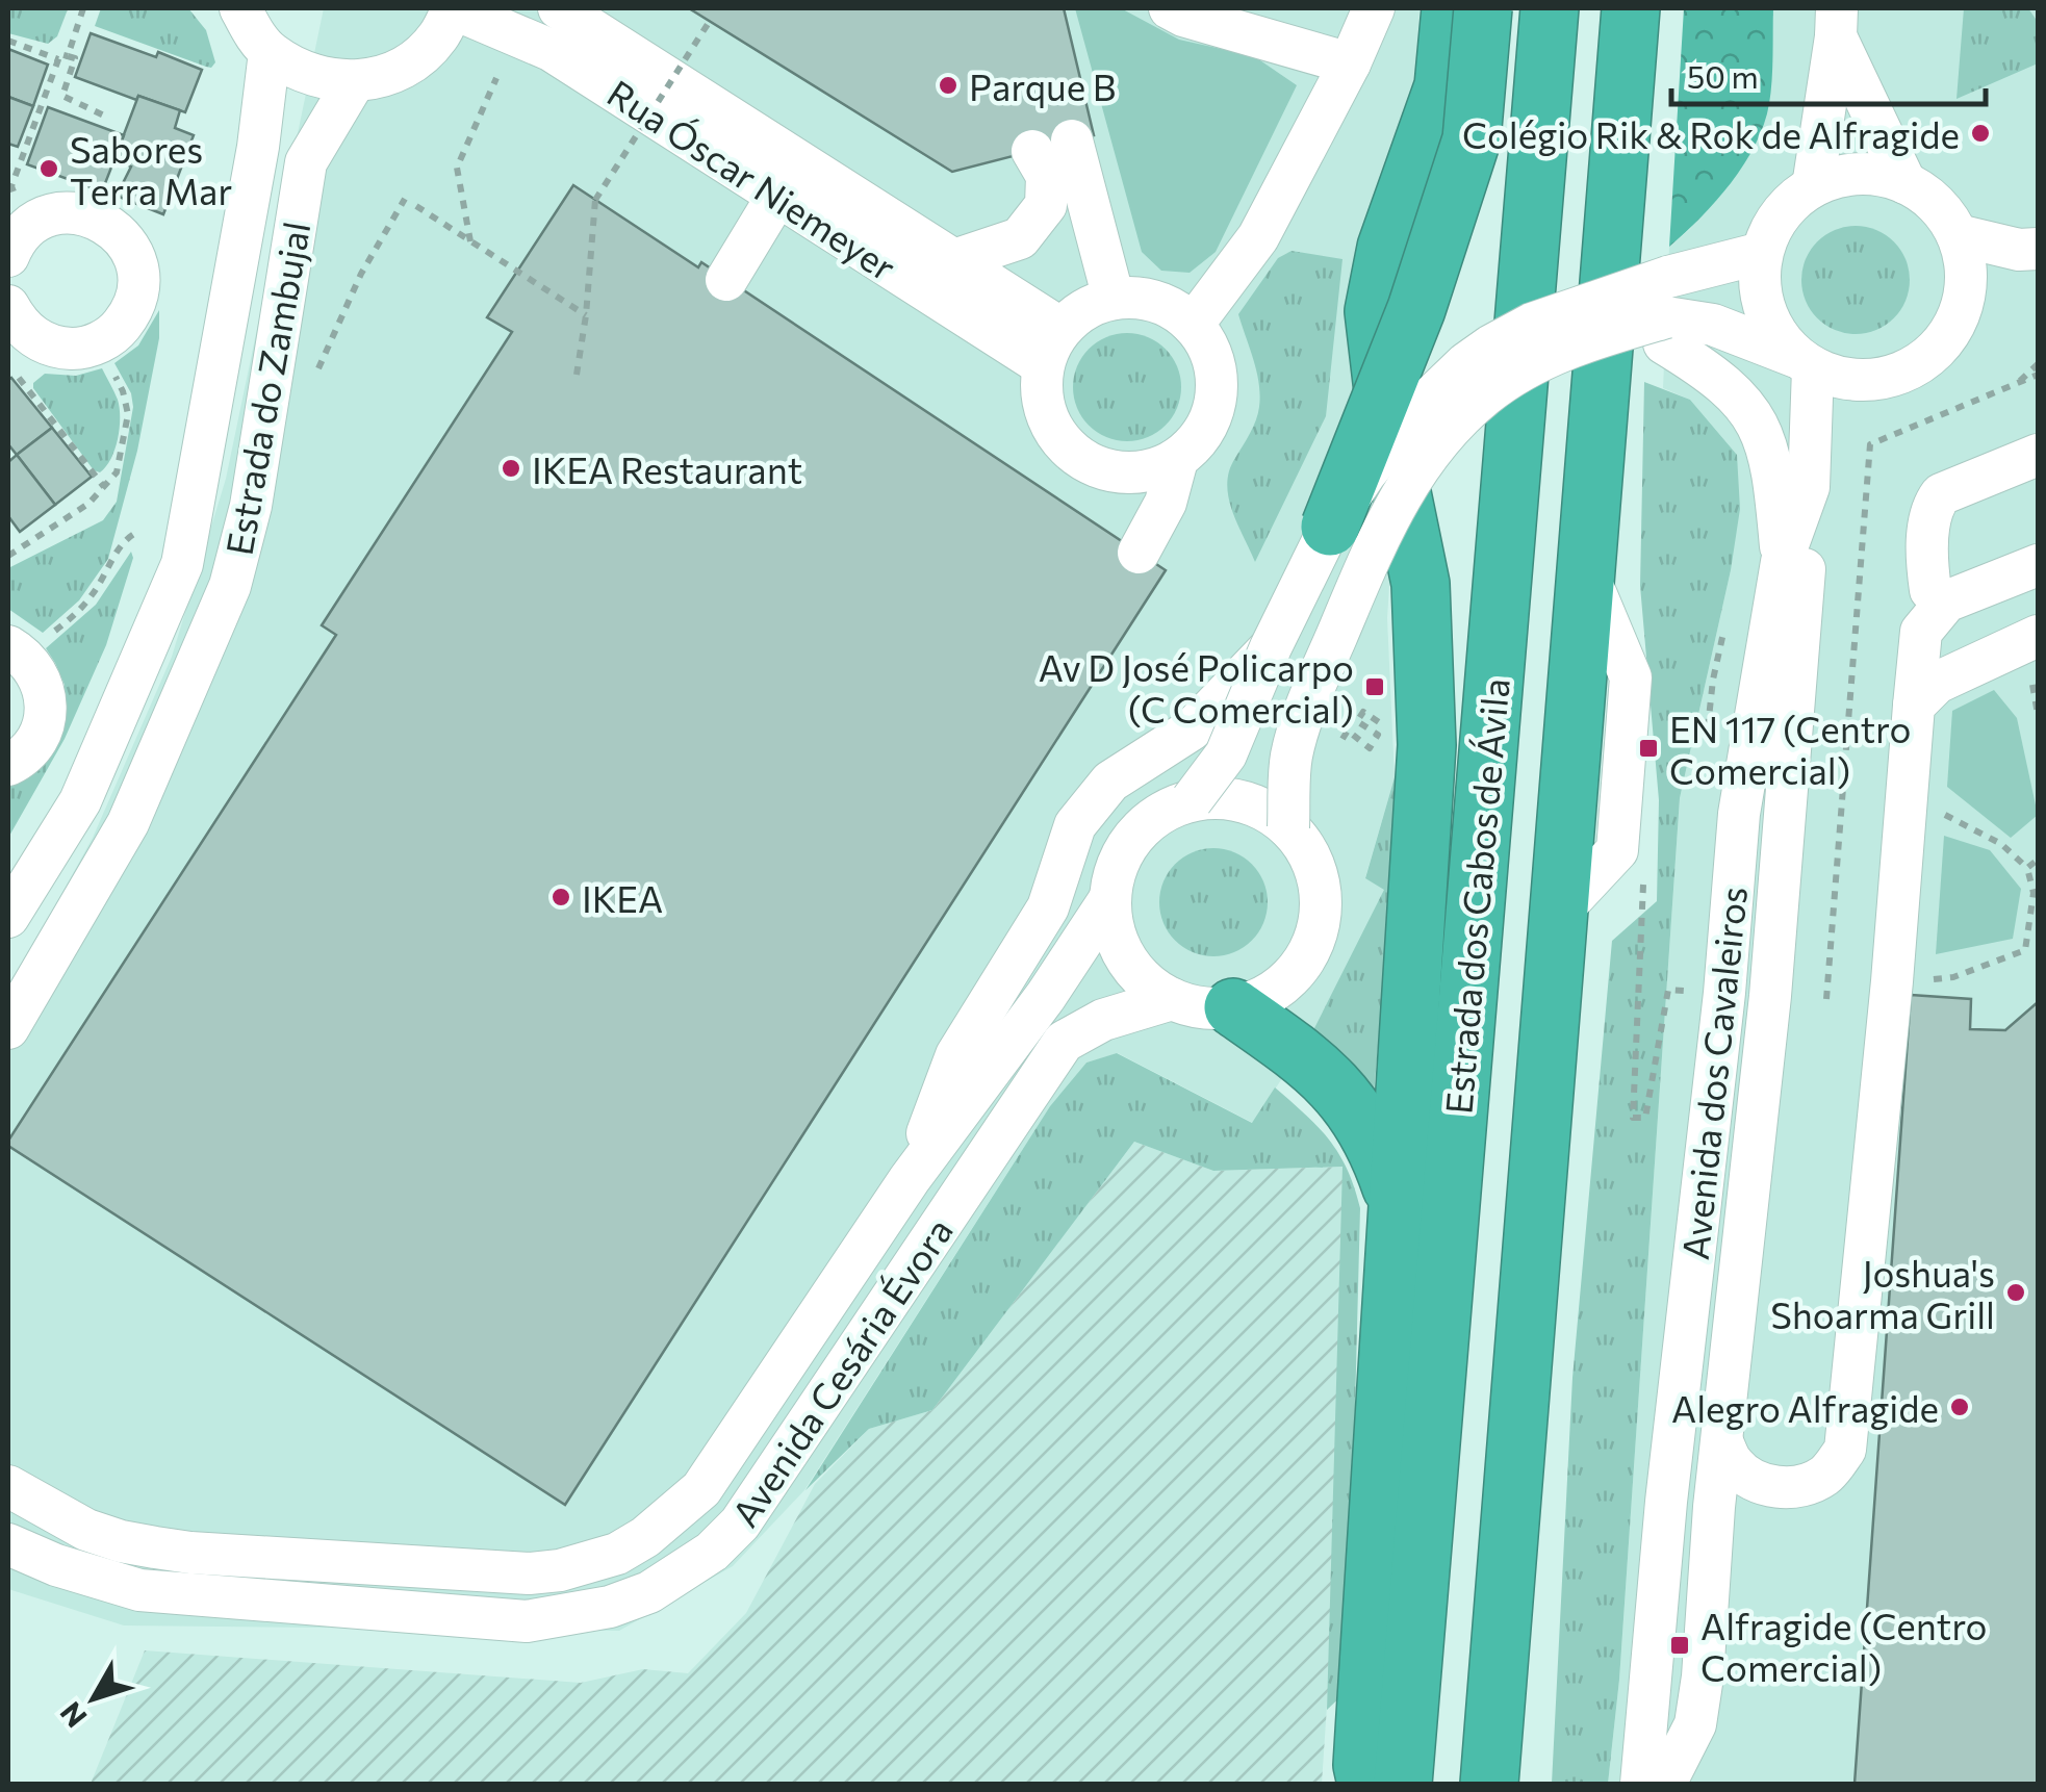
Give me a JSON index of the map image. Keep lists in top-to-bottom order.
{
  "streets": {
    "highway": ["Estrada dos Cabos de Ávila"],
    "street": [
      "Rua Óscar Niemeyer",
      "Estrada do Zambujal",
      "Avenida dos Cavaleiros",
      "Avenida Cesária Évora"
    ]
  },
  "places": {
    "other": [
      "Parque B",
      "Colégio Rik & Rok de Alfragide",
      "Sabores Terra Mar",
      "IKEA Restaurant",
      "IKEA",
      "Joshua's Shoarma Grill",
      "Alegro Alfragide"
    ],
    "transit": ["Av D José Policarpo (C Comercial)", "EN 117 (Centro Comercial)", "Alfragide (Centro Comercial)"]
  },
  "scale_bar": "50 m",
  "north": "bottom left"
}
